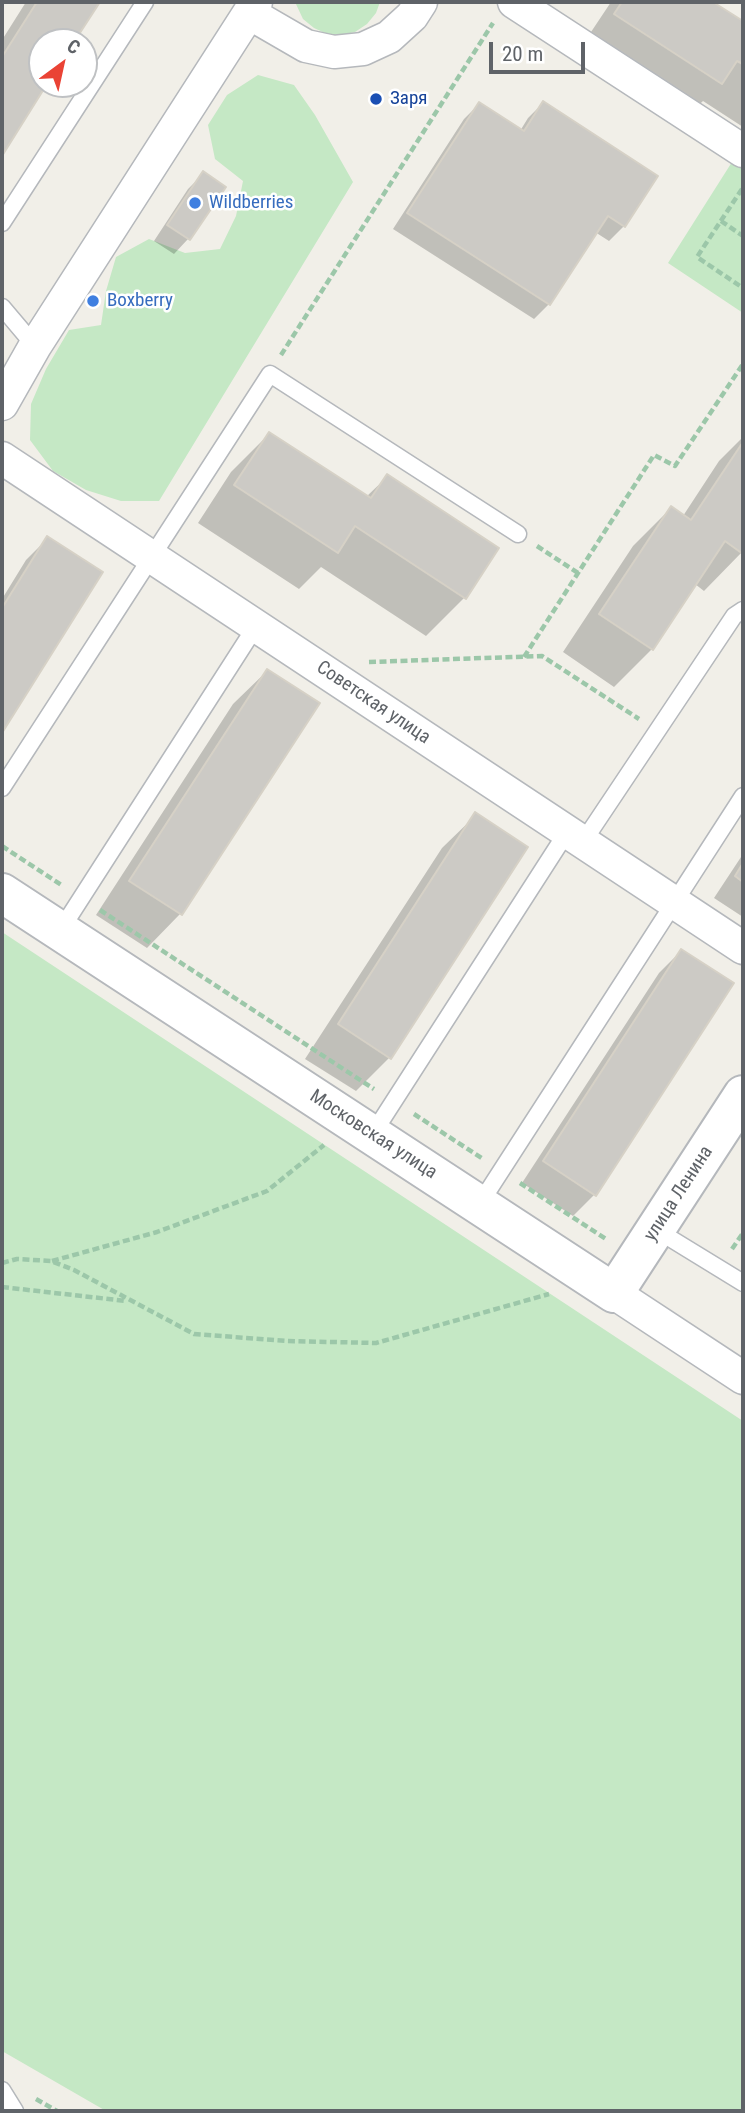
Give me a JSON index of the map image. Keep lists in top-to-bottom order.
{
  "streets": {
    "street": ["Советская улица", "Московская улица", "улица Ленина"]
  },
  "crossings": [
    ["Московская улица", "улица Ленина"]
  ],
  "places": ["Заря", "Wildberries", "Boxberry"],
  "scale_bar": "20 m",
  "north": "top right"
}
